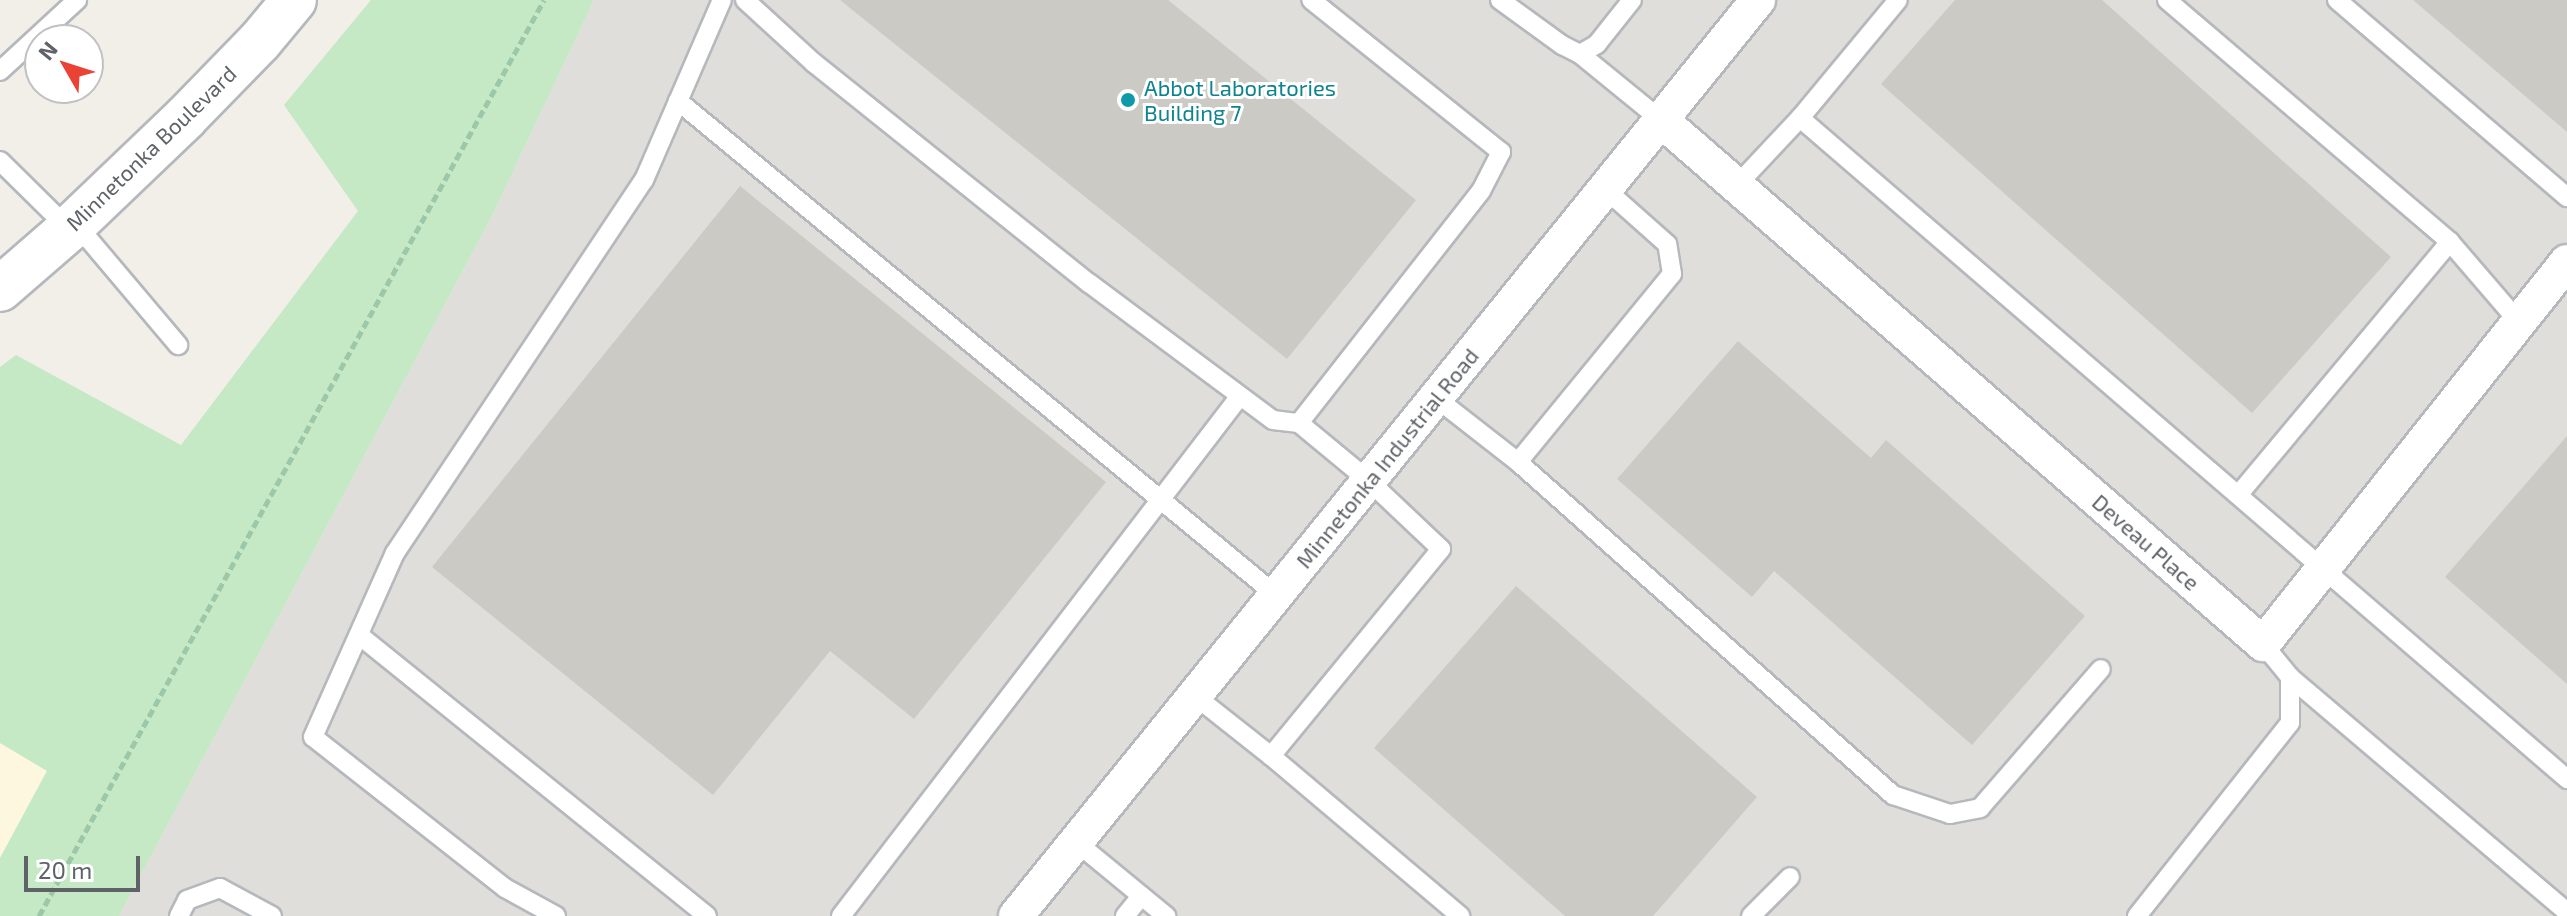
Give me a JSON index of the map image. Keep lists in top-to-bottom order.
{
  "streets": {
    "main road": ["Minnetonka Boulevard"],
    "street": ["Minnetonka Industrial Road", "Deveau Place"]
  },
  "crossings": [
    ["Minnetonka Industrial Road", "Deveau Place"]
  ],
  "places": ["Abbot Laboratories Building 7"],
  "scale_bar": "20 m",
  "north": "top left"
}
